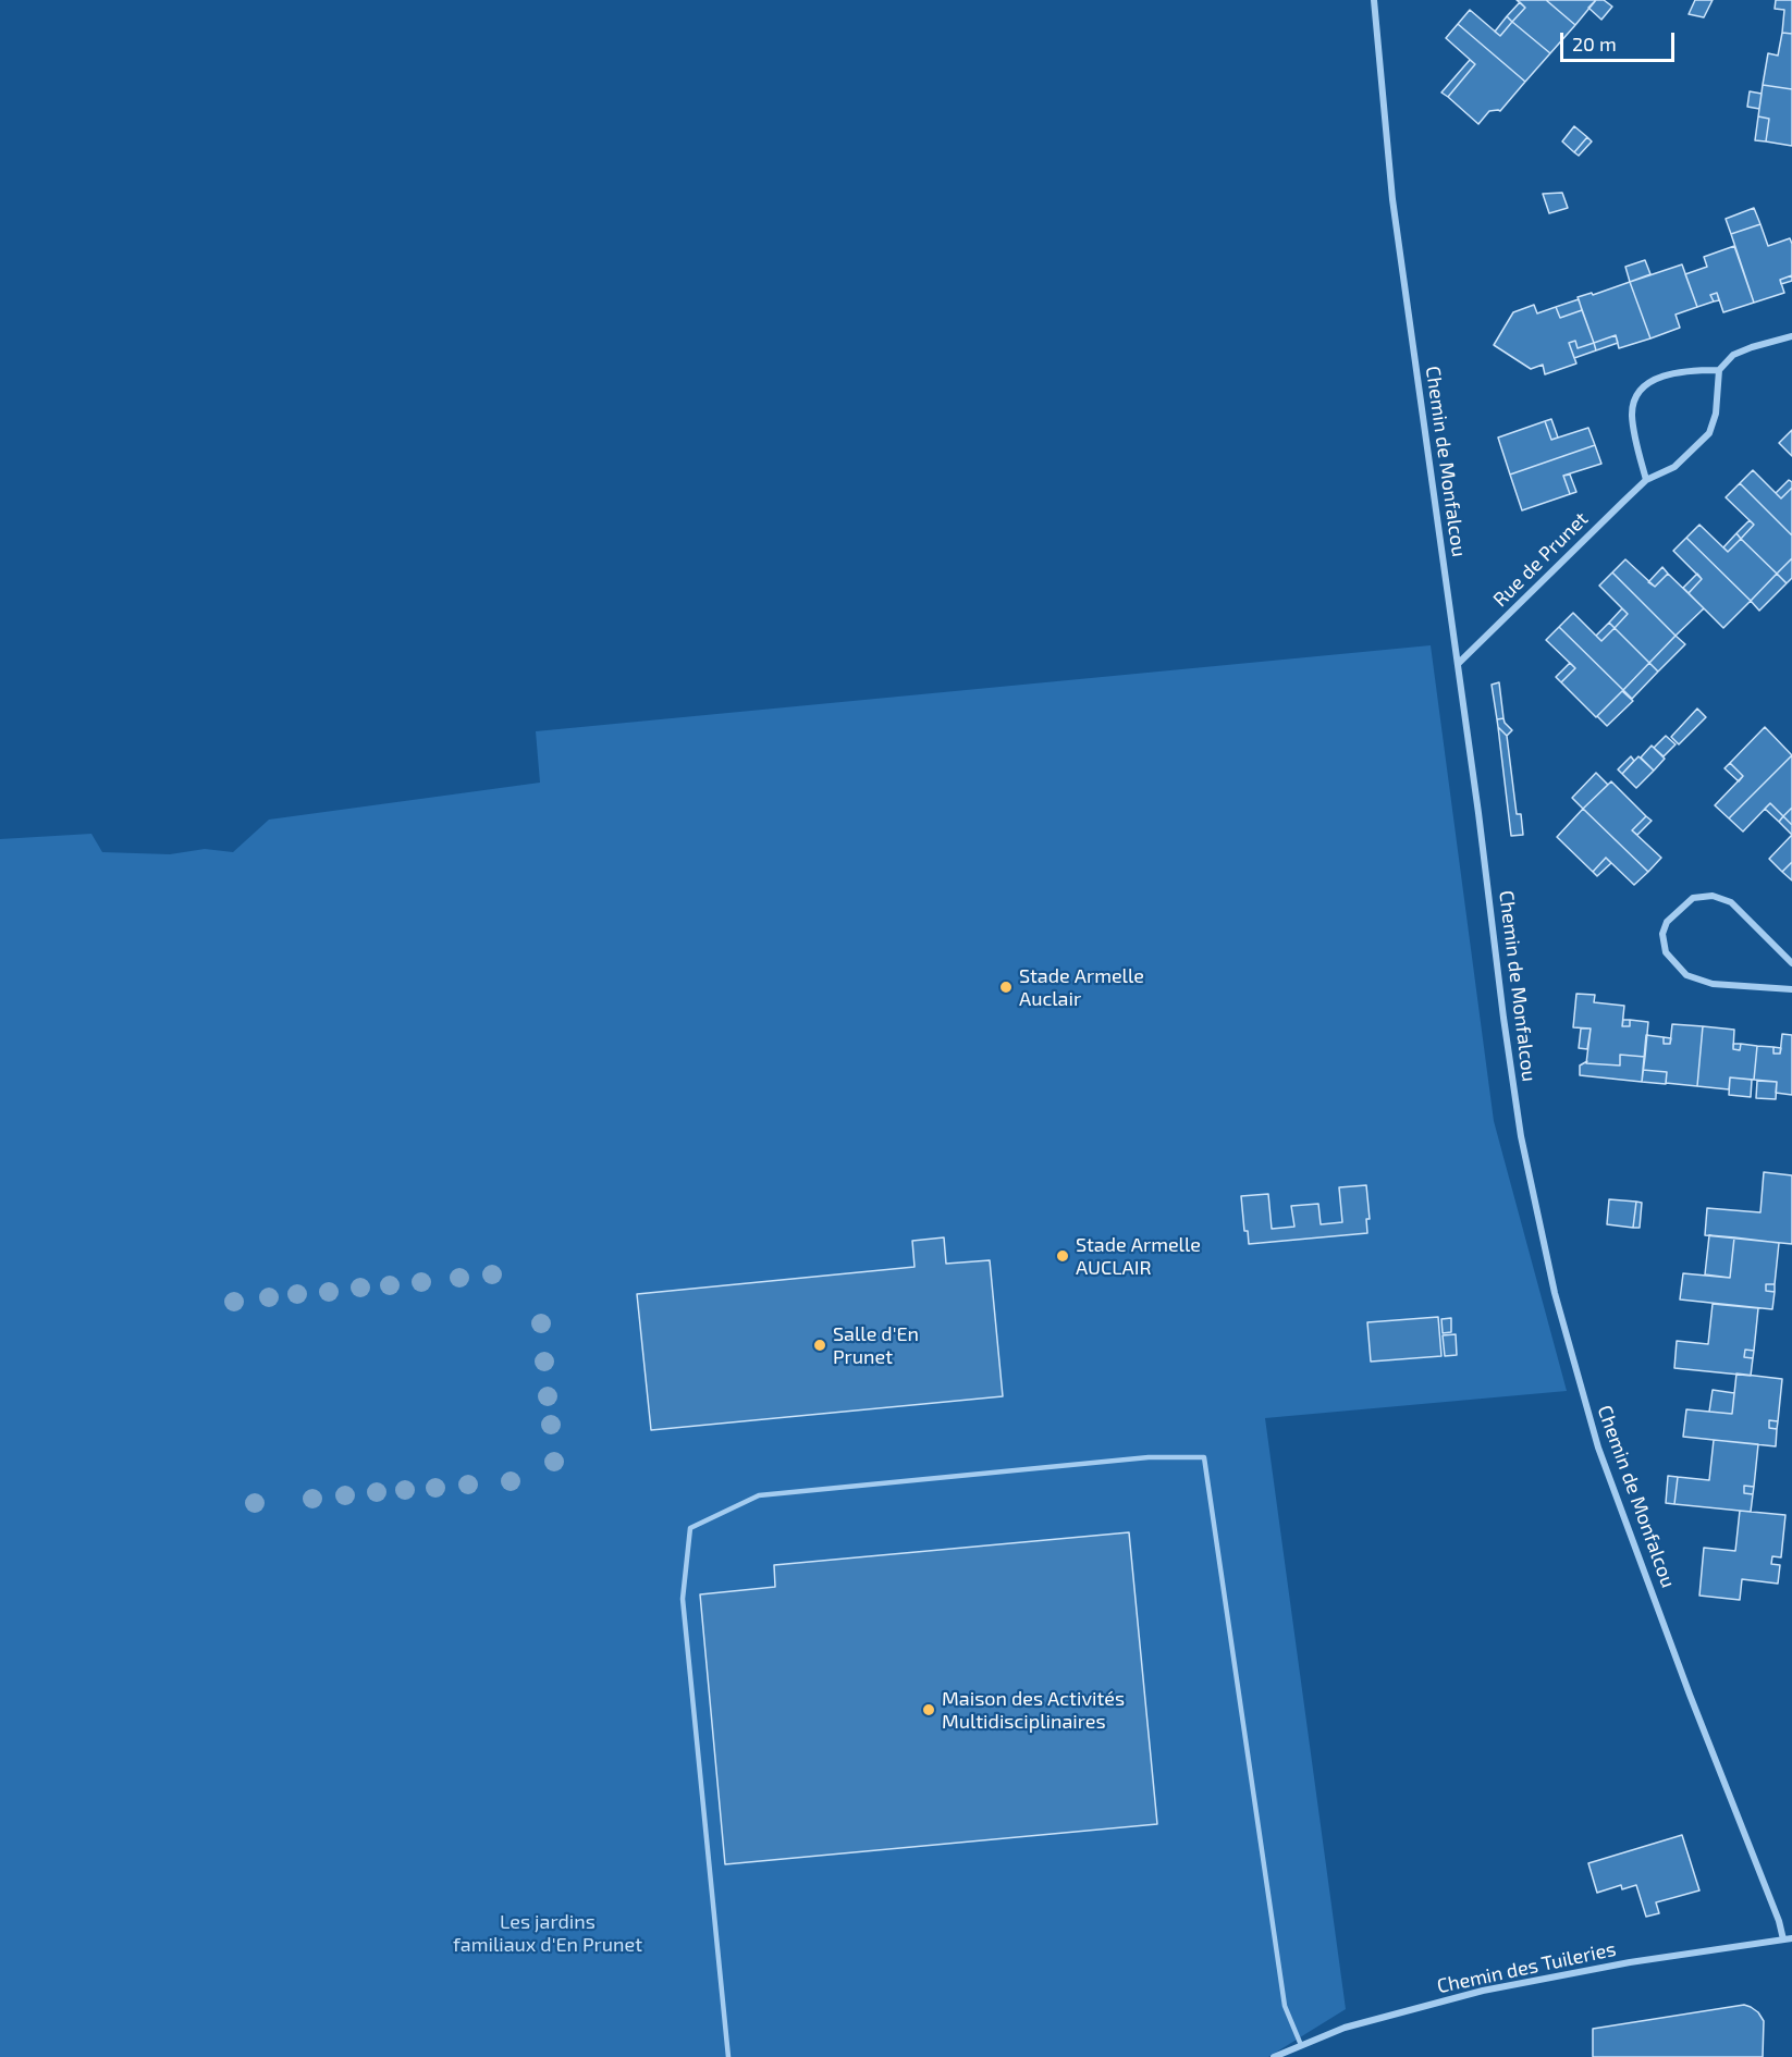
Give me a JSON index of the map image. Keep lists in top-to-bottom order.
{
  "streets": {
    "street": ["Chemin de Monfalcou", "Rue de Prunet", "Chemin des Tuileries"]
  },
  "crossings": [
    ["Chemin de Monfalcou", "Rue de Prunet"],
    ["Chemin de Monfalcou", "Chemin des Tuileries"]
  ],
  "parks": ["Les jardins familiaux d'En Prunet"],
  "places": [
    "Stade Armelle Auclair",
    "Stade Armelle AUCLAIR",
    "Salle d'En Prunet",
    "Maison des Activités Multidisciplinaires"
  ],
  "scale_bar": "20 m"
}
